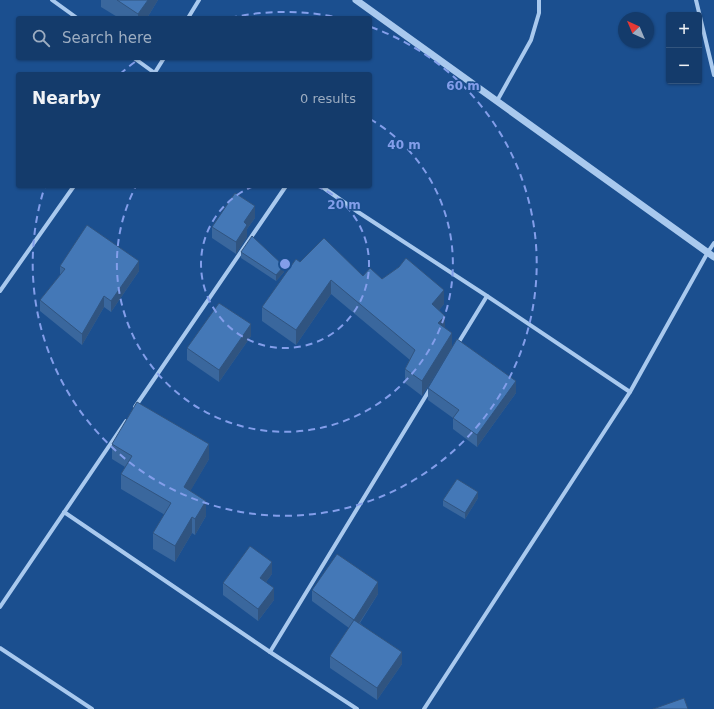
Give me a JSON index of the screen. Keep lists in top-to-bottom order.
{
  "north": "top left",
  "page": {
    "map_buttons": ["+", "−"],
    "search": "Search here",
    "heading": ["Nearby", "0 results"]
  },
  "rings": ["60 m", "40 m", "20 m"]
}
